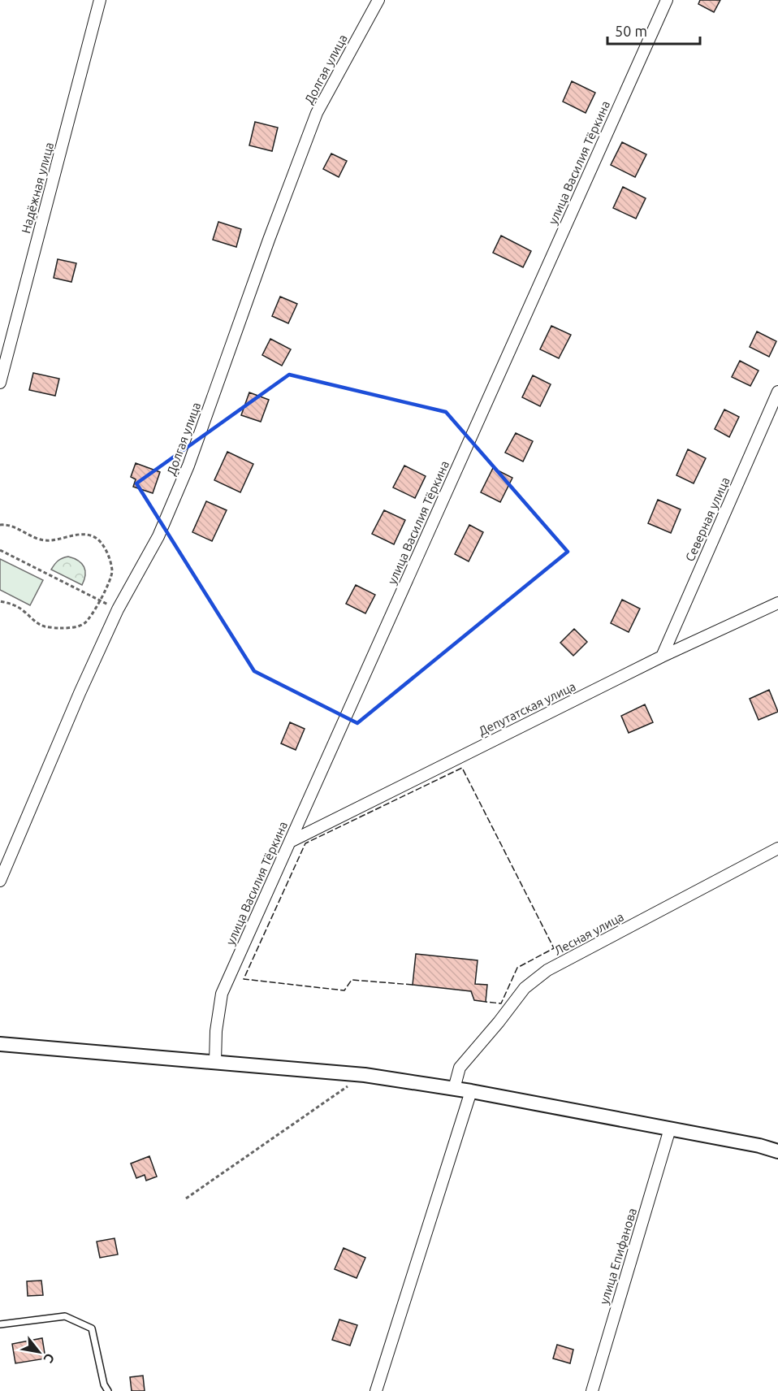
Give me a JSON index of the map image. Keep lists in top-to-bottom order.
{
  "streets": {
    "street": [
      "Долгая улица",
      "улица Василия Тёркина",
      "Надёжная улица",
      "Северная улица",
      "Депутатская улица",
      "Лесная улица",
      "улица Епифанова"
    ]
  },
  "crossings": [
    ["улица Василия Тёркина", "Депутатская улица"],
    ["Северная улица", "Депутатская улица"]
  ],
  "scale_bar": "50 m",
  "north": "bottom right"
}
